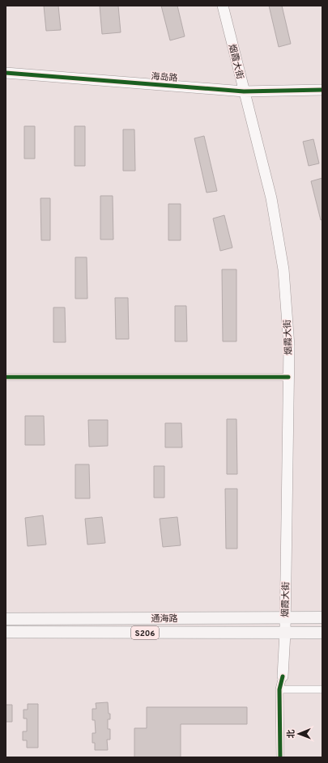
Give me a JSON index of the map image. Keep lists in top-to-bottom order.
{
  "streets": {
    "main road": [
      "烟霞大街",
      "海岛路",
      "通海路",
      "S206"
    ]
  },
  "crossings": [
    ["烟霞大街", "海岛路"],
    ["烟霞大街", "通海路"]
  ],
  "north": "left"
}
